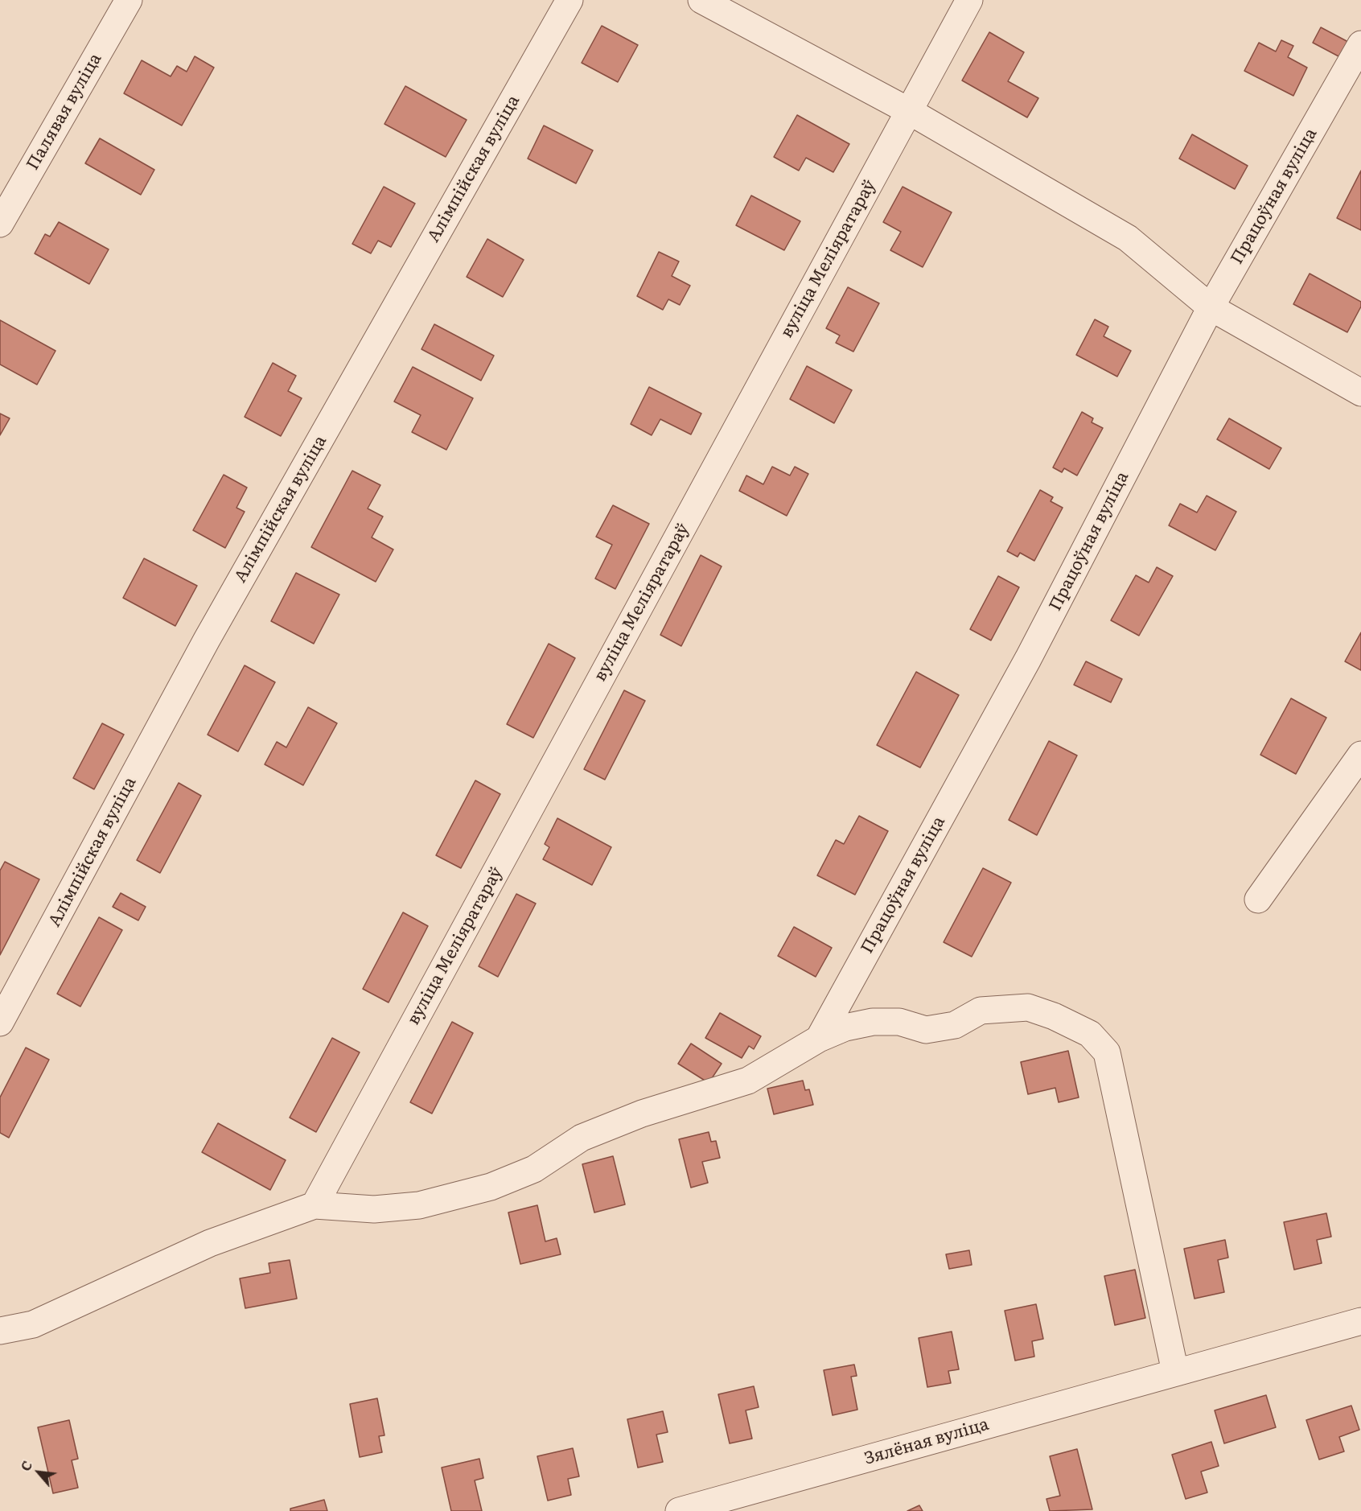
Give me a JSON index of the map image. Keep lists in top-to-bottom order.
{
  "streets": {
    "street": [
      "Палявая вуліца",
      "Алімпійская вуліца",
      "Працоўная вуліца",
      "вуліца Меліяратараў",
      "Зялёная вуліца"
    ]
  },
  "north": "top left"
}
